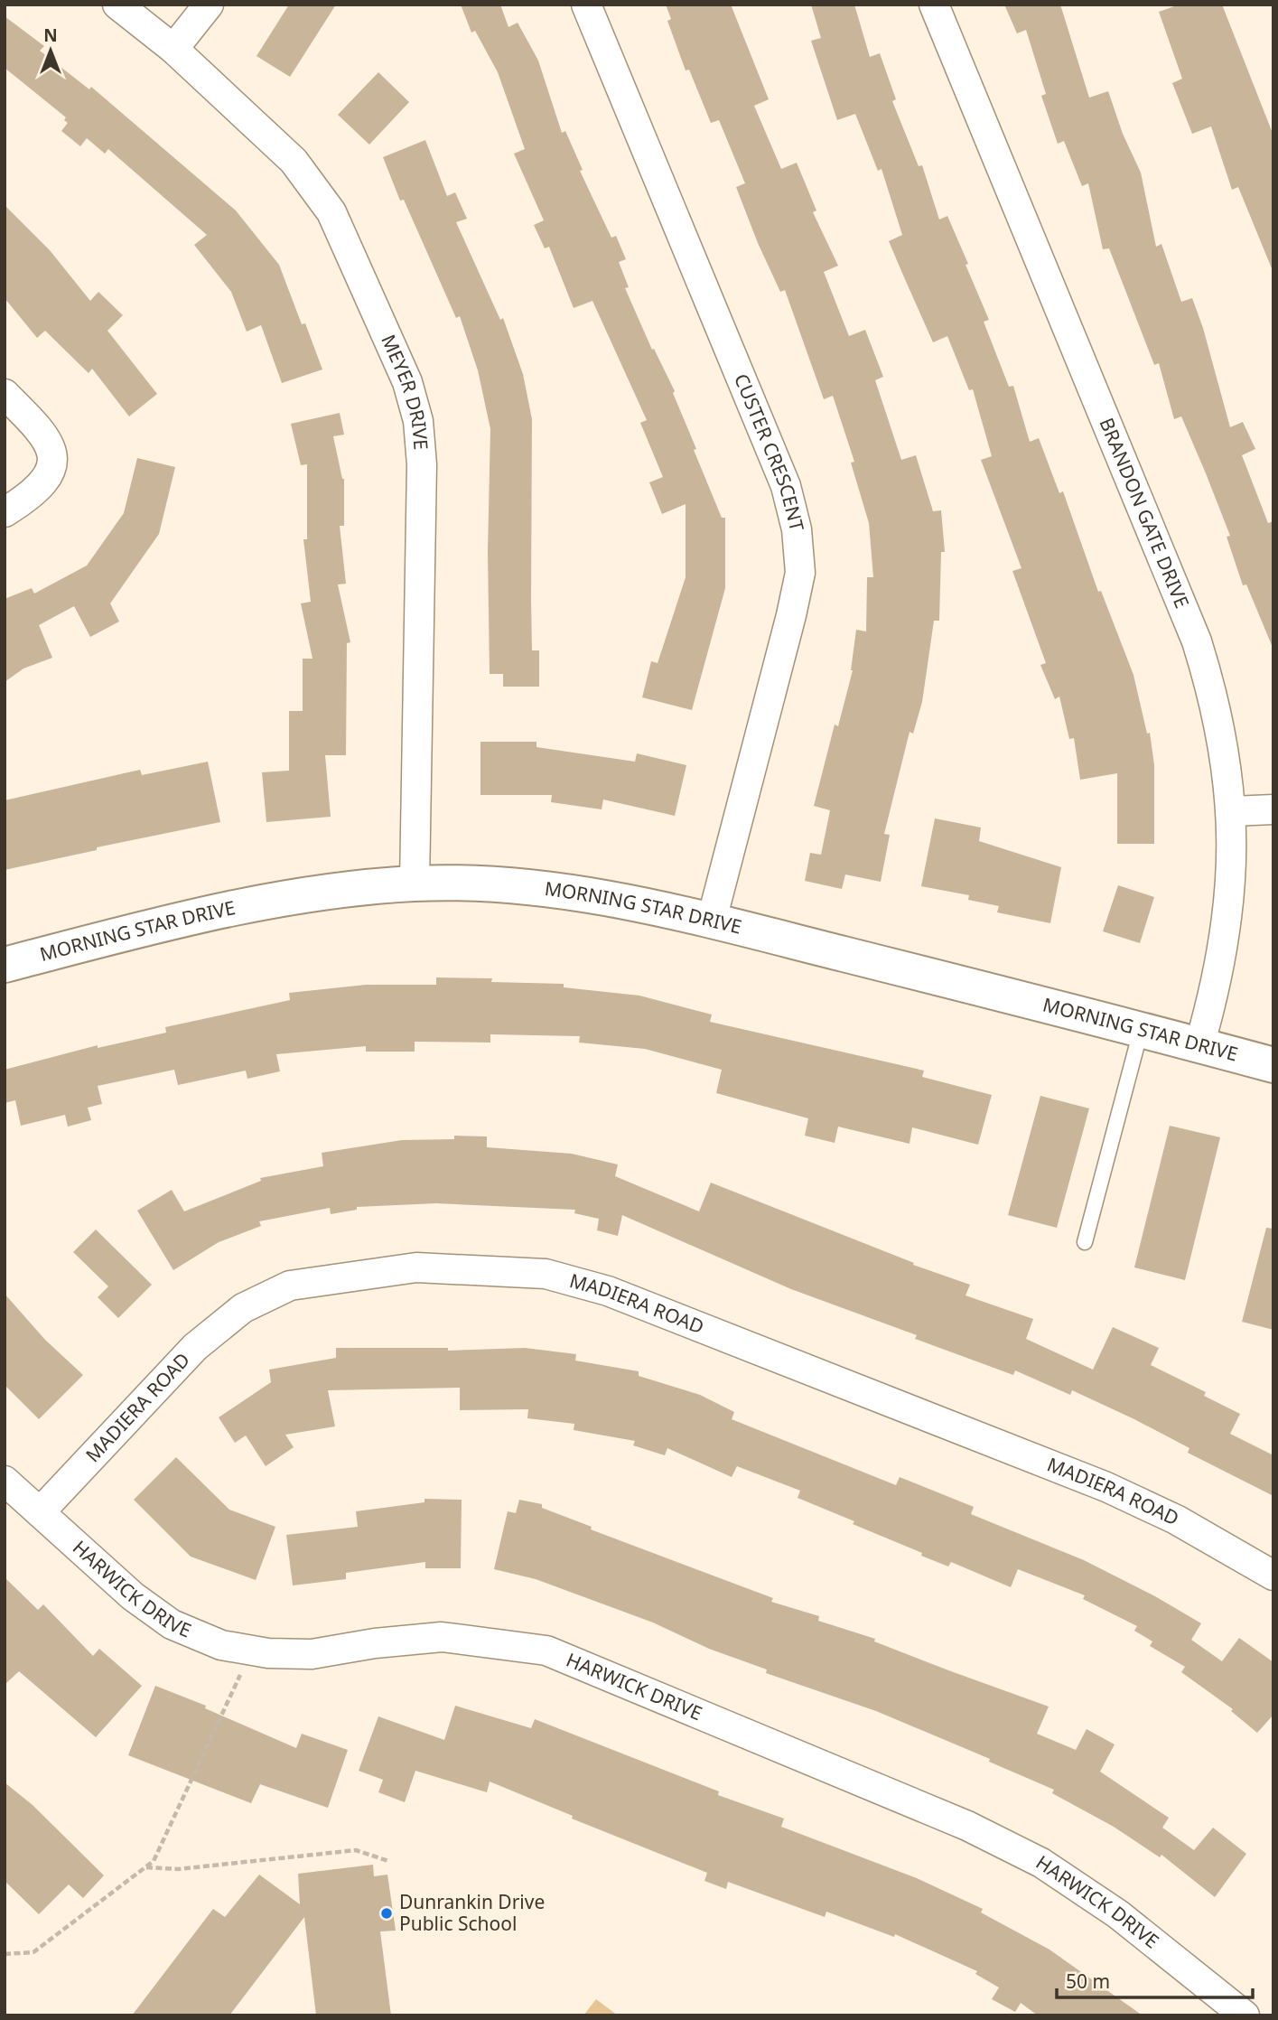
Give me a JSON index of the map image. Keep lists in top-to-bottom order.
{
  "streets": {
    "street": [
      "MEYER DRIVE",
      "CUSTER CRESCENT",
      "BRANDON GATE DRIVE",
      "MORNING STAR DRIVE",
      "MADIERA ROAD",
      "HARWICK DRIVE"
    ]
  },
  "crossings": [
    ["MEYER DRIVE", "MORNING STAR DRIVE"],
    ["CUSTER CRESCENT", "MORNING STAR DRIVE"],
    ["BRANDON GATE DRIVE", "MORNING STAR DRIVE"],
    ["MADIERA ROAD", "HARWICK DRIVE"]
  ],
  "places": ["Dunrankin Drive Public School"],
  "scale_bar": "50 m",
  "north": "top"
}
